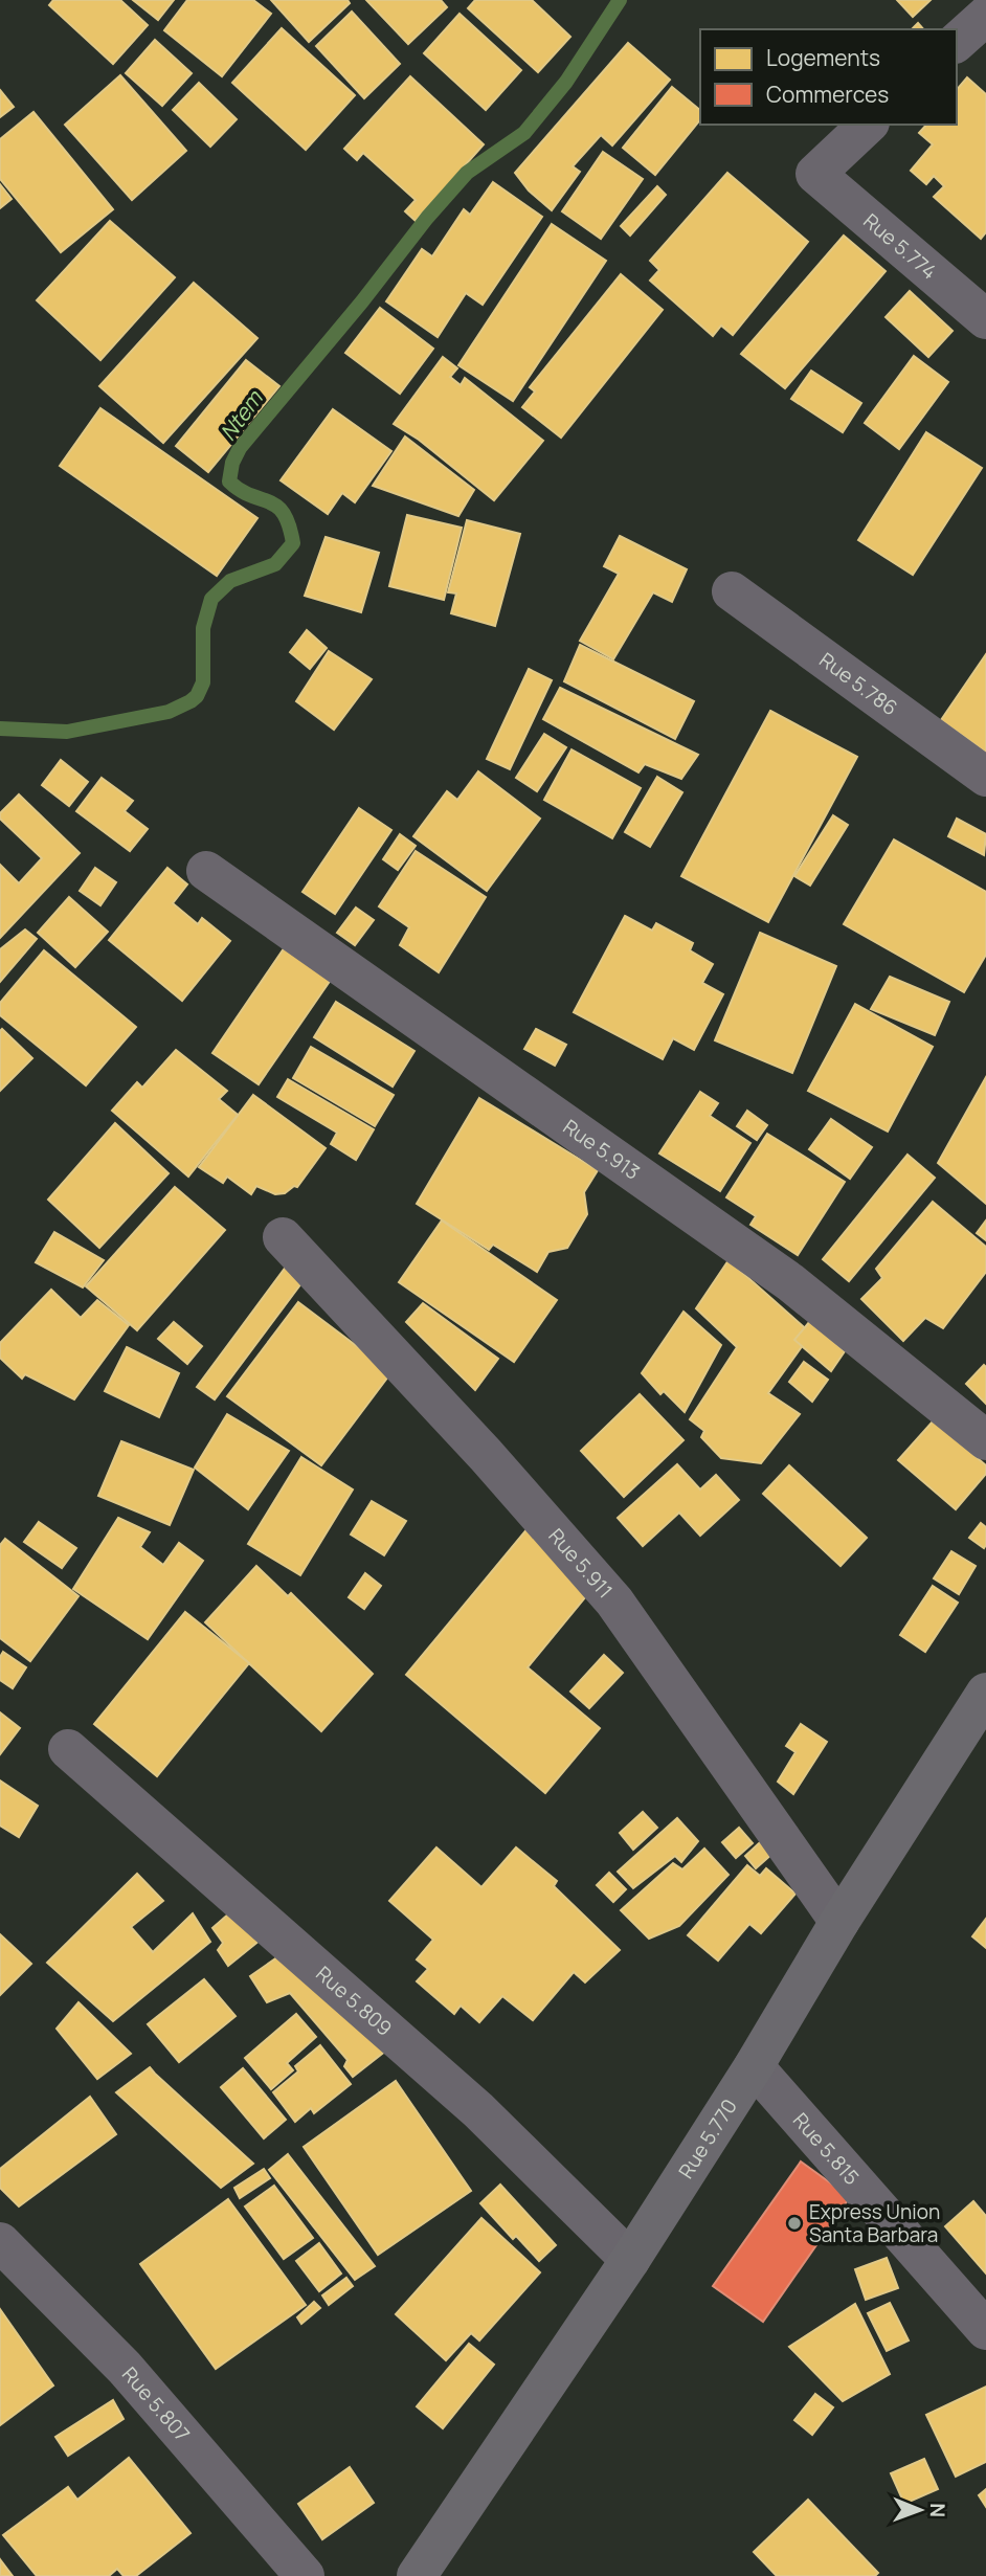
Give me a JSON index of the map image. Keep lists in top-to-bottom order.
{
  "streets": {
    "main road": ["Rue 5.770"],
    "street": [
      "Rue 5.774",
      "Rue 5.786",
      "Rue 5.913",
      "Rue 5.911",
      "Rue 5.809",
      "Rue 5.815",
      "Rue 5.807"
    ]
  },
  "crossings": [
    ["Rue 5.911", "Rue 5.770"],
    ["Rue 5.809", "Rue 5.770"],
    ["Rue 5.770", "Rue 5.815"]
  ],
  "water": ["Ntem"],
  "places": ["Express Union Santa Barbara"],
  "legend": ["Logements", "Commerces"],
  "north": "right"
}
